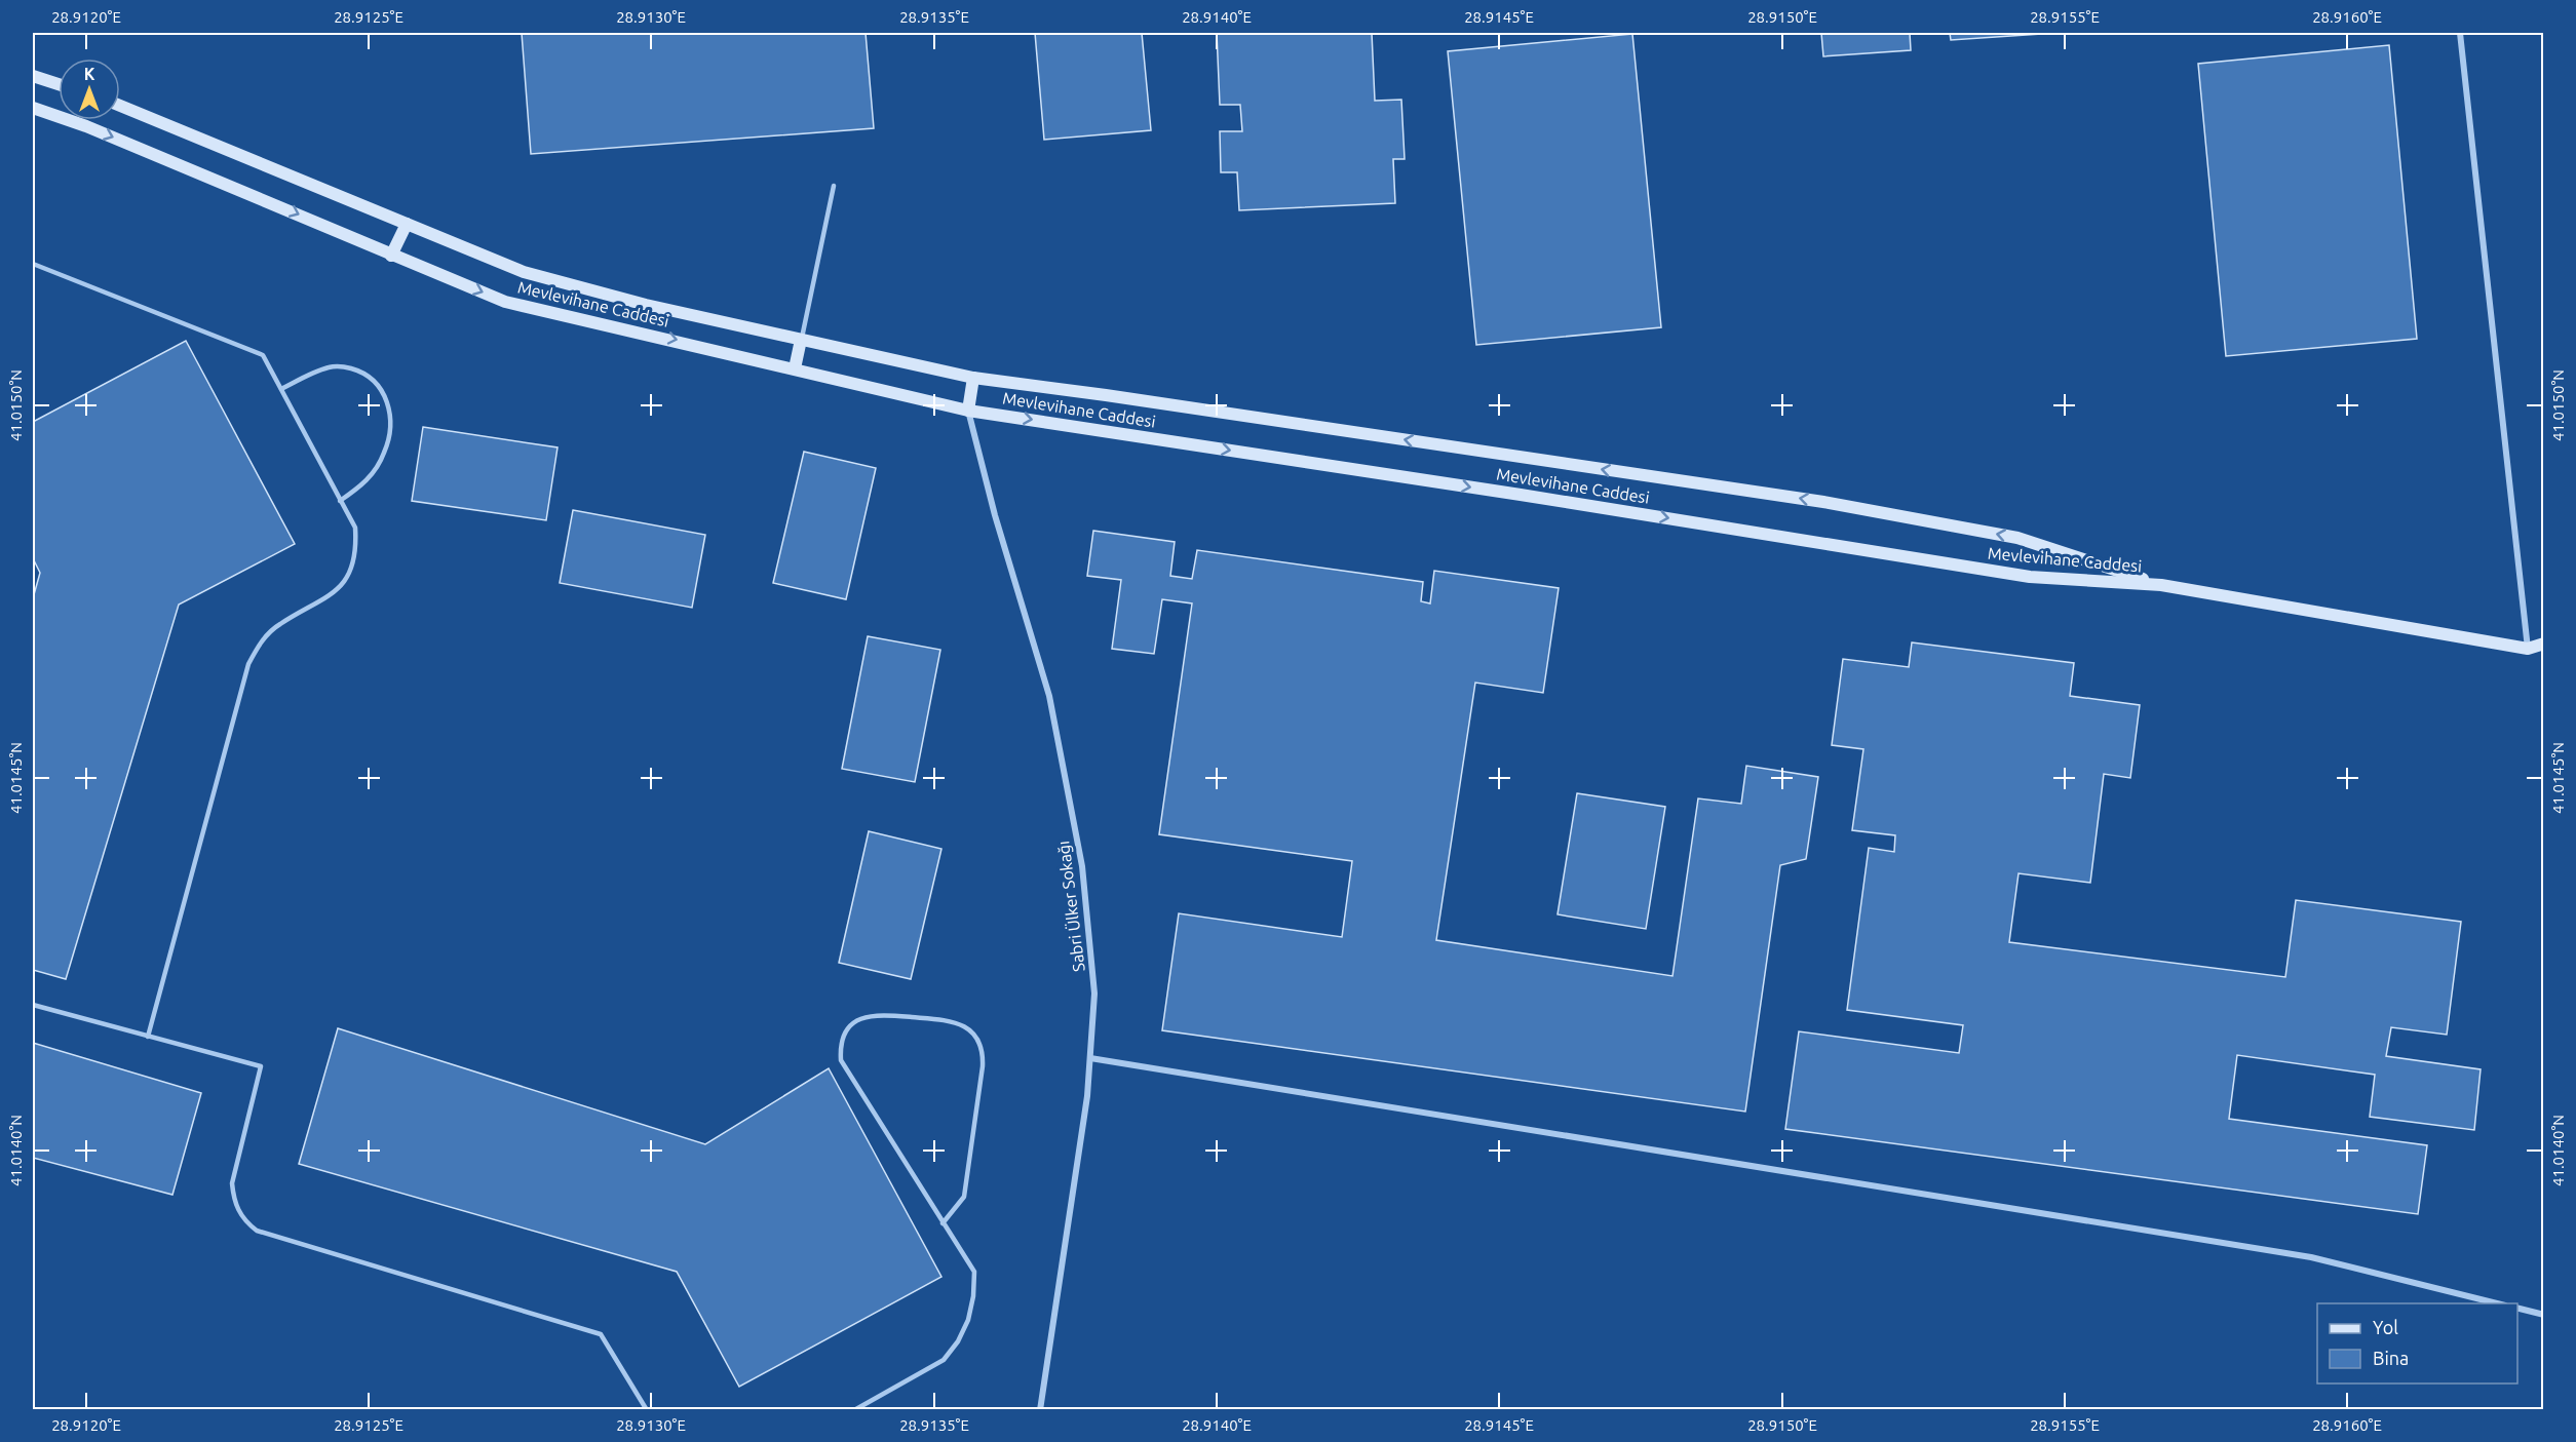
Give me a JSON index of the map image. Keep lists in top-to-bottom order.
{
  "streets": {
    "street": ["Mevlevihane Caddesi", "Sabri Ülker Sokağı"]
  },
  "crossings": [
    ["Mevlevihane Caddesi", "Sabri Ülker Sokağı"]
  ],
  "legend": ["Yol", "Bina"],
  "north": "top",
  "coordinates": [
    "28.9120°E",
    "28.9125°E",
    "28.9130°E",
    "28.9135°E",
    "28.9140°E",
    "28.9145°E",
    "28.9150°E",
    "28.9155°E",
    "28.9160°E",
    "41.0150°N",
    "41.0145°N",
    "41.0140°N"
  ]
}
